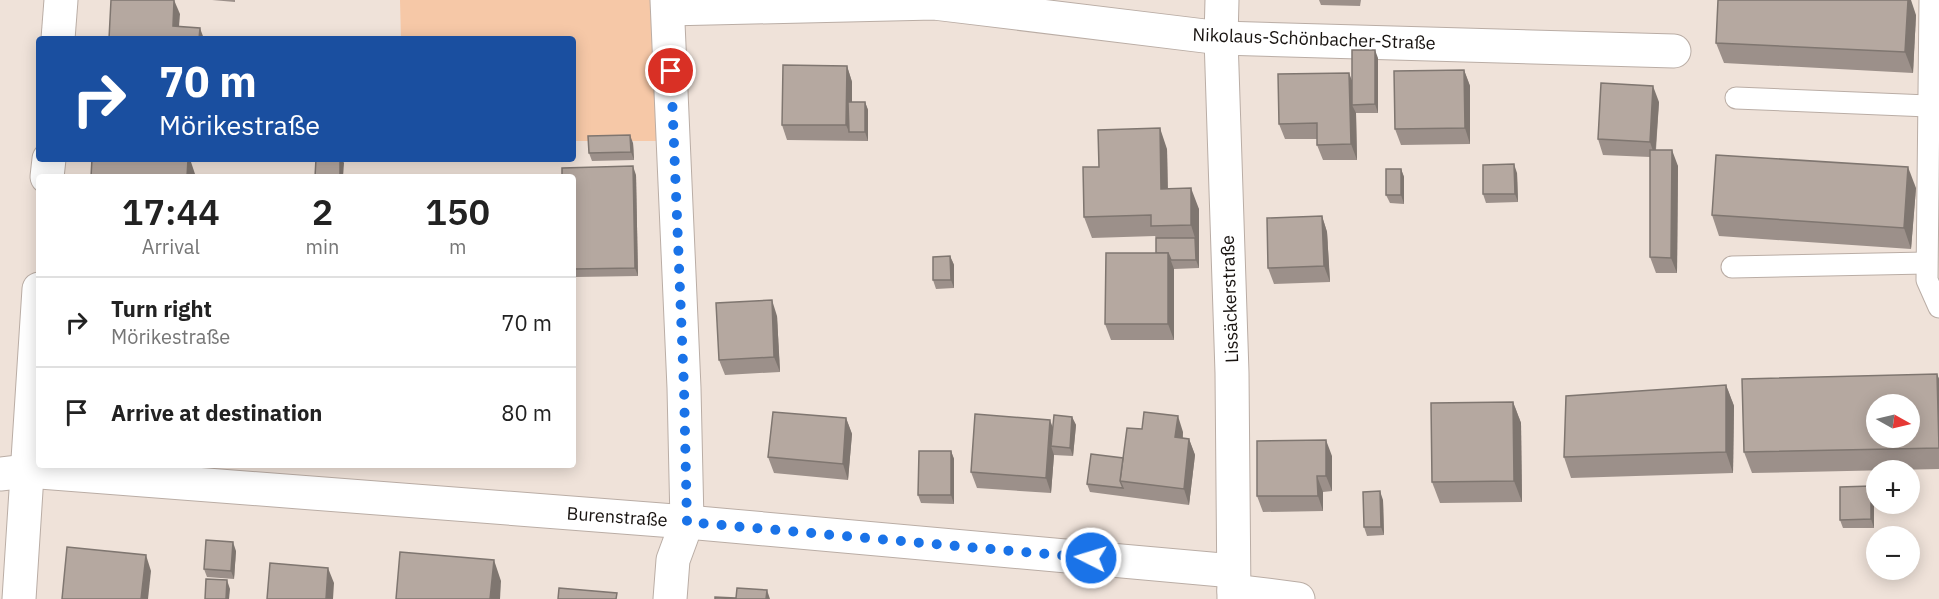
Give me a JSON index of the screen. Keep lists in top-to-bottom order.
{
  "streets": {
    "street": ["Nikolaus-Schönbacher-Straße", "Lissäckerstraße", "Burenstraße"]
  },
  "crossings": [
    ["Nikolaus-Schönbacher-Straße", "Lissäckerstraße"],
    ["Lissäckerstraße", "Burenstraße"]
  ],
  "north": "right",
  "page": {
    "turn": ["70 m", "Mörikestraße"],
    "eta": [
      "17:44",
      "Arrival",
      "2",
      "min",
      "150",
      "m"
    ],
    "list": [
      {
        "name": "Turn right",
        "note": "Mörikestraße",
        "value": "70 m"
      },
      {
        "name": "Arrive at destination",
        "value": "80 m"
      }
    ],
    "map_buttons": ["+", "−"]
  }
}
